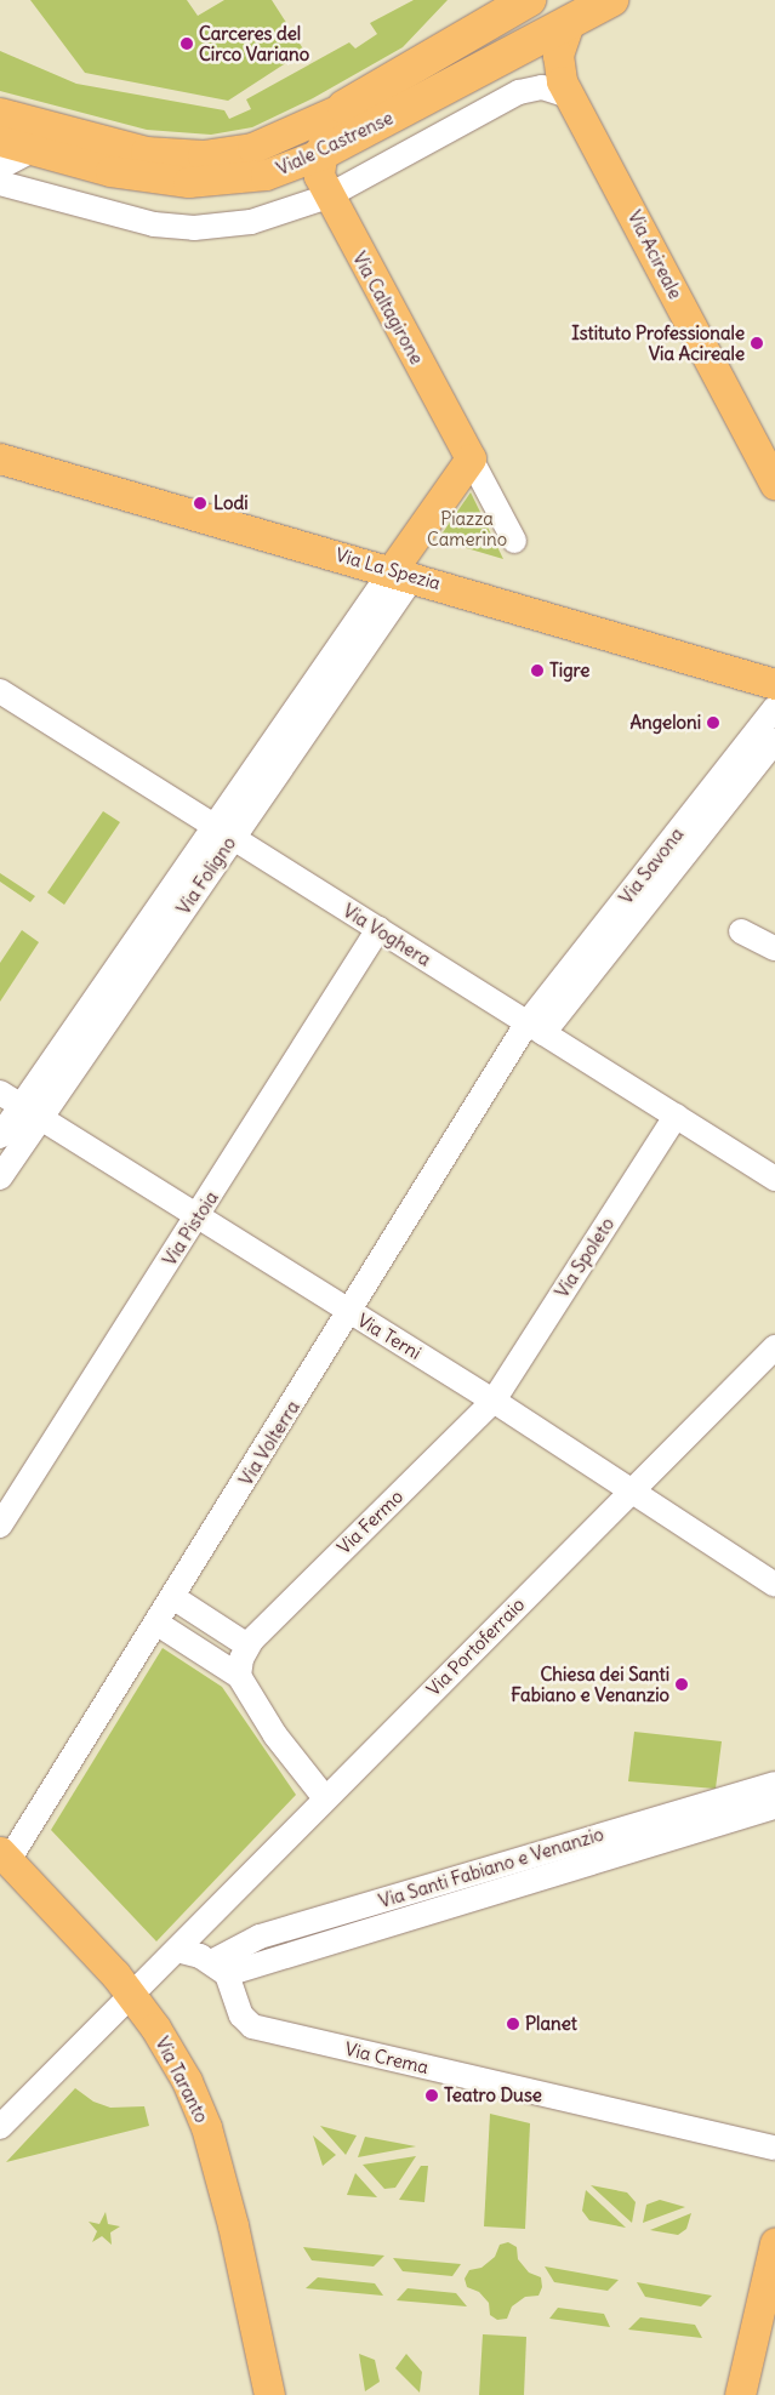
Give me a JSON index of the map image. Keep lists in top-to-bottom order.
{
  "streets": {
    "highway": ["Viale Castrense"],
    "main road": [
      "Via Acireale",
      "Via Caltagirone",
      "Via La Spezia",
      "Via Taranto"
    ],
    "street": [
      "Via Savona",
      "Via Foligno",
      "Via Voghera",
      "Via Pistoia",
      "Via Spoleto",
      "Via Terni",
      "Via Volterra",
      "Via Fermo",
      "Via Portoferraio",
      "Via Santi Fabiano e Venanzio",
      "Via Crema"
    ]
  },
  "crossings": [
    ["Viale Castrense", "Via Acireale"],
    ["Viale Castrense", "Via Caltagirone"],
    ["Via La Spezia", "Via Foligno"],
    ["Via Savona", "Via Voghera"],
    ["Via Savona", "Via Volterra"],
    ["Via Foligno", "Via Voghera"],
    ["Via Foligno", "Via Terni"],
    ["Via Voghera", "Via Pistoia"],
    ["Via Voghera", "Via Spoleto"],
    ["Via Voghera", "Via Volterra"],
    ["Via Pistoia", "Via Terni"],
    ["Via Spoleto", "Via Terni"],
    ["Via Spoleto", "Via Fermo"],
    ["Via Terni", "Via Volterra"],
    ["Via Terni", "Via Fermo"],
    ["Via Terni", "Via Portoferraio"],
    ["Via Volterra", "Via Taranto"],
    ["Via Portoferraio", "Via Taranto"],
    ["Via Santi Fabiano e Venanzio", "Via Crema"]
  ],
  "parks": ["Piazza Camerino"],
  "places": [
    "Carceres del Circo Variano",
    "Istituto Professionale Via Acireale",
    "Lodi",
    "Tigre",
    "Angeloni",
    "Chiesa dei Santi Fabiano e Venanzio",
    "Planet",
    "Teatro Duse"
  ]
}
